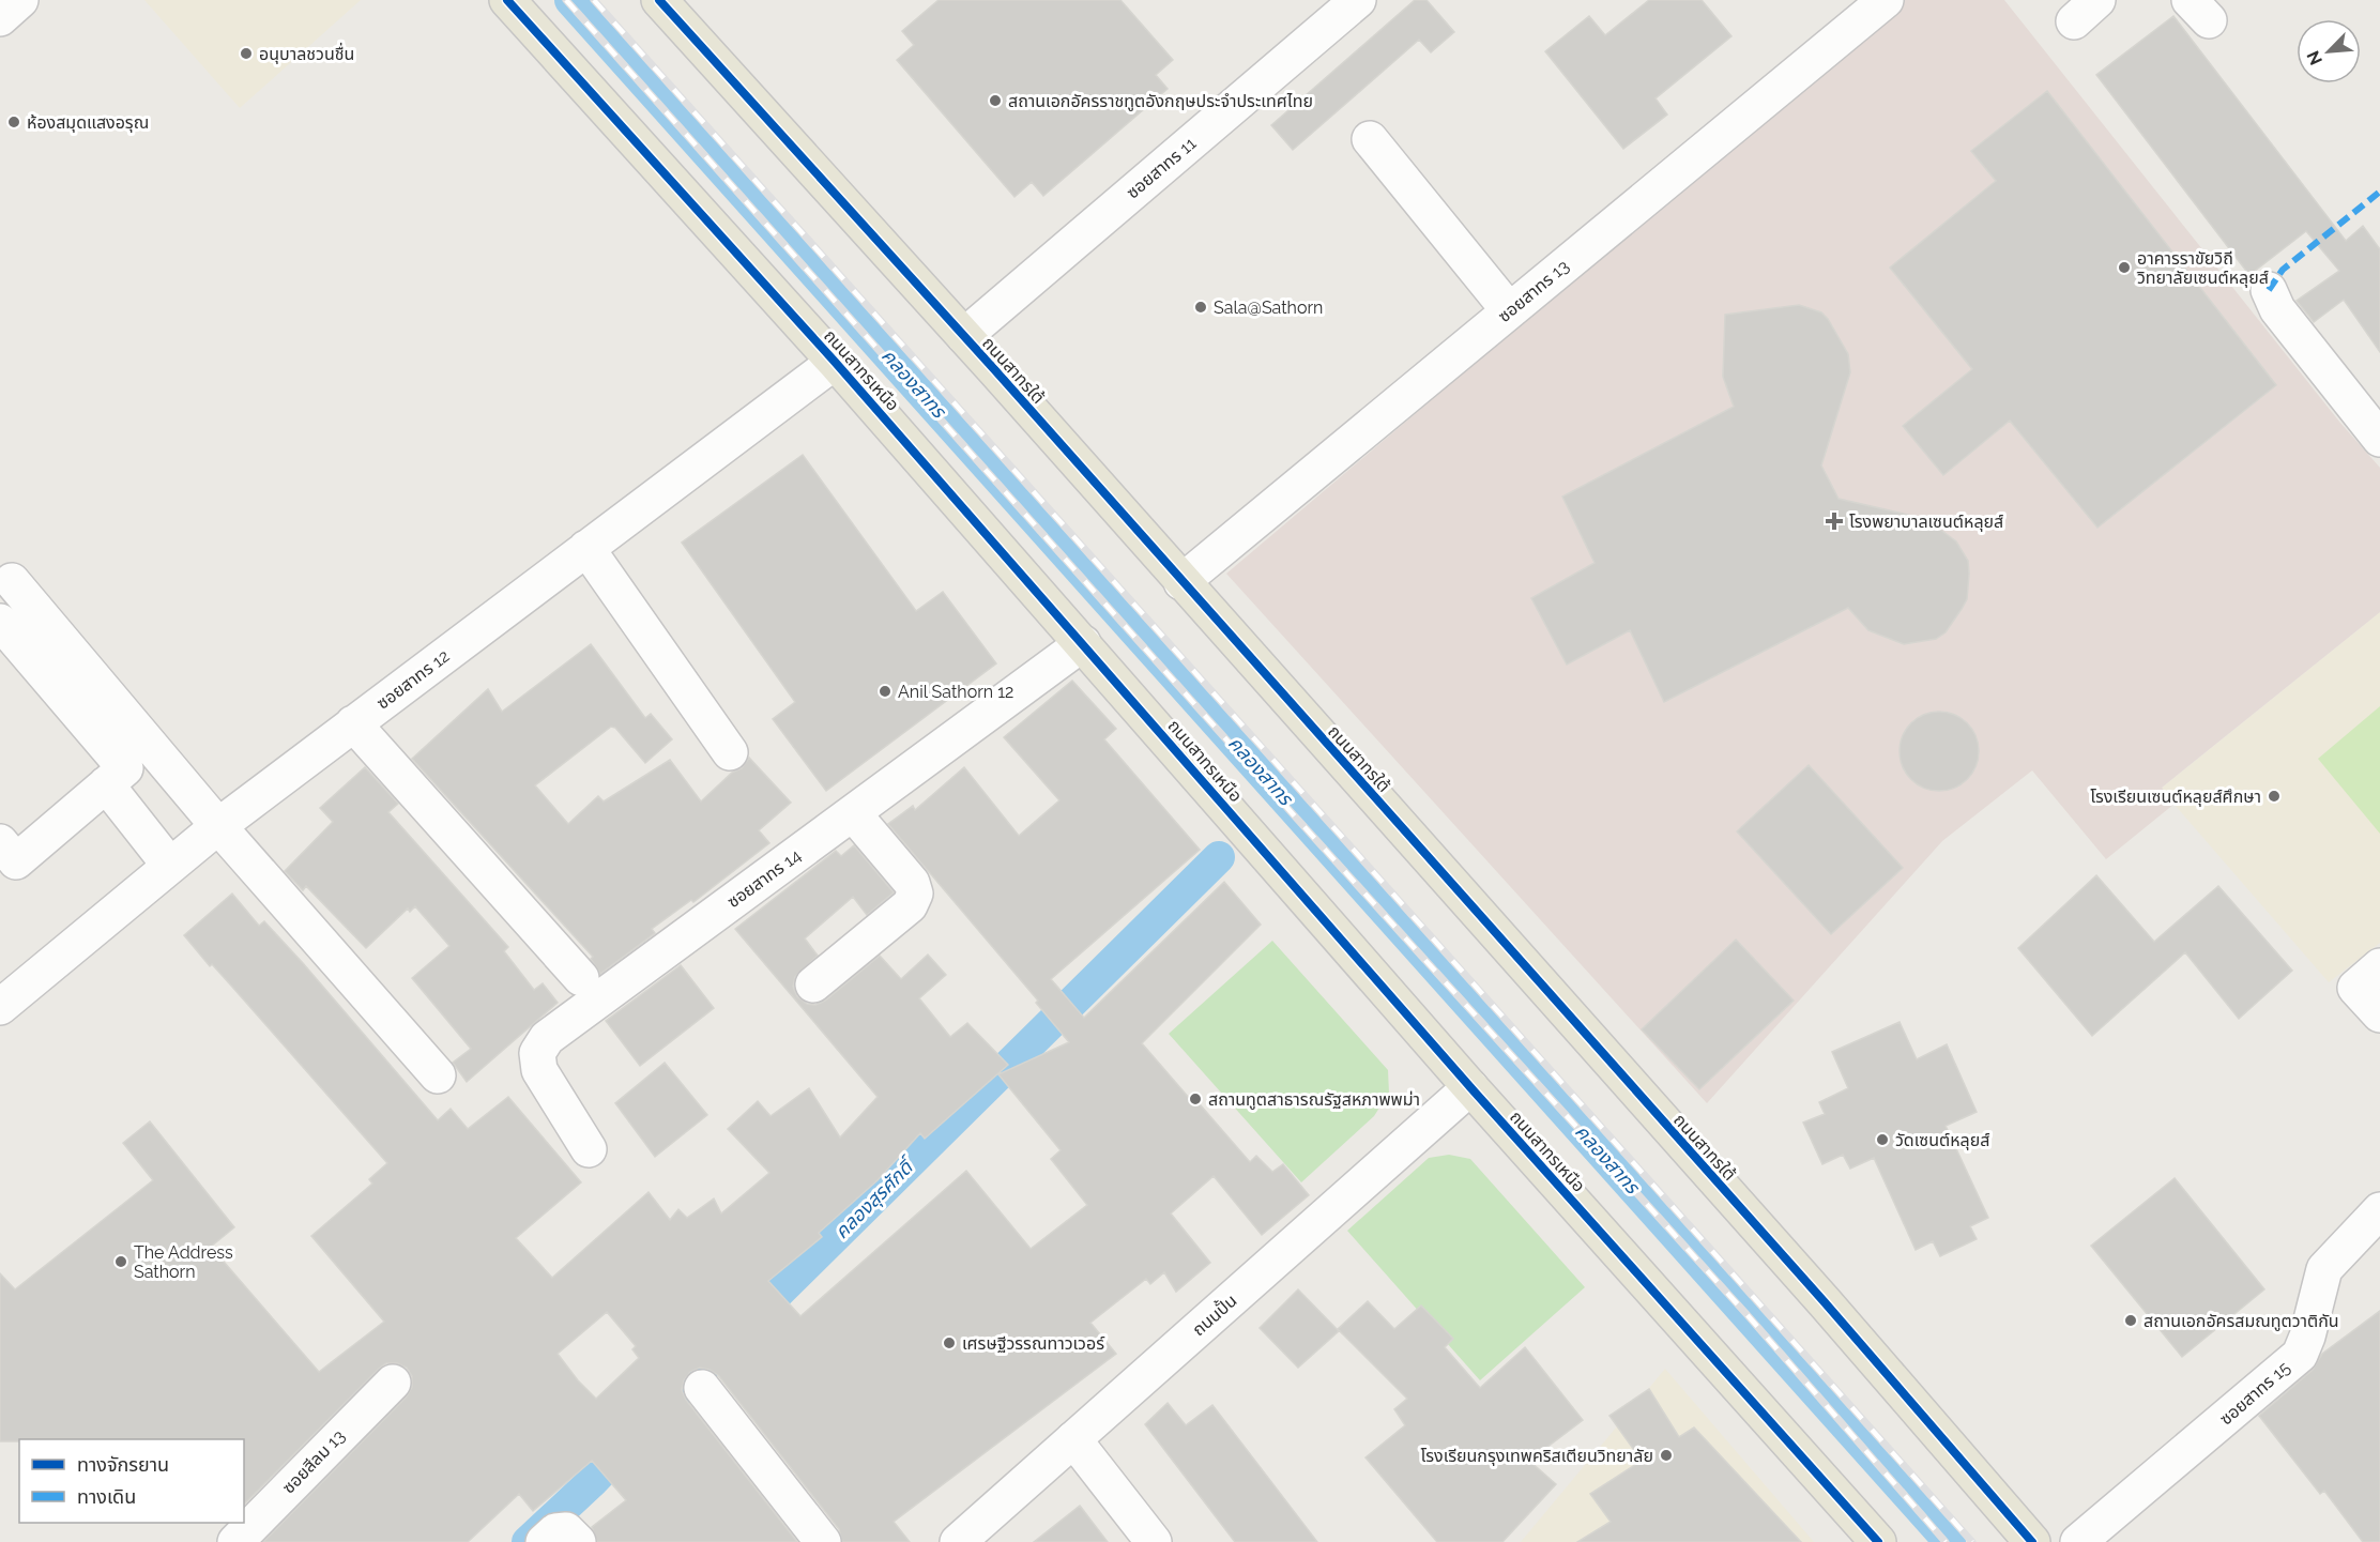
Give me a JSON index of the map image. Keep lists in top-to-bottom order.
{
  "streets": {
    "main road": ["ถนนสาทรเหนือ", "ถนนสาทรใต้"],
    "street": [
      "ซอยสาทร 11",
      "ซอยสาทร 13",
      "ซอยสาทร 12",
      "ซอยสาทร 14",
      "ถนนปั้น",
      "ซอยสาทร 15",
      "ซอยสีลม 13"
    ]
  },
  "crossings": [
    ["ซอยสาทร 11", "ถนนสาทรใต้"],
    ["ซอยสาทร 13", "ถนนสาทรใต้"],
    ["ถนนสาทรเหนือ", "ซอยสาทร 12"],
    ["ถนนสาทรเหนือ", "ซอยสาทร 14"],
    ["ถนนสาทรเหนือ", "ถนนปั้น"]
  ],
  "water": ["คลองสาทร", "คลองสุรศักดิ์"],
  "places": {
    "other": [
      "อนุบาลชวนชื่น",
      "สถานเอกอัครราชทูตอังกฤษประจำประเทศไทย",
      "ห้องสมุดแสงอรุณ",
      "อาคารราขัยวิถี วิทยาลัยเซนต์หลุยส์",
      "Sala@Sathorn",
      "Anil Sathorn 12",
      "โรงเรียนเซนต์หลุยส์ศึกษา",
      "สถานทูตสาธารณรัฐสหภาพพม่า",
      "วัดเซนต์หลุยส์",
      "The Address Sathorn",
      "สถานเอกอัครสมณทูตวาติกัน",
      "เศรษฐีวรรณทาวเวอร์",
      "โรงเรียนกรุงเทพคริสเตียนวิทยาลัย"
    ],
    "health": ["โรงพยาบาลเซนต์หลุยส์"]
  },
  "legend": ["ทางจักรยาน", "ทางเดิน"],
  "north": "bottom left"
}
